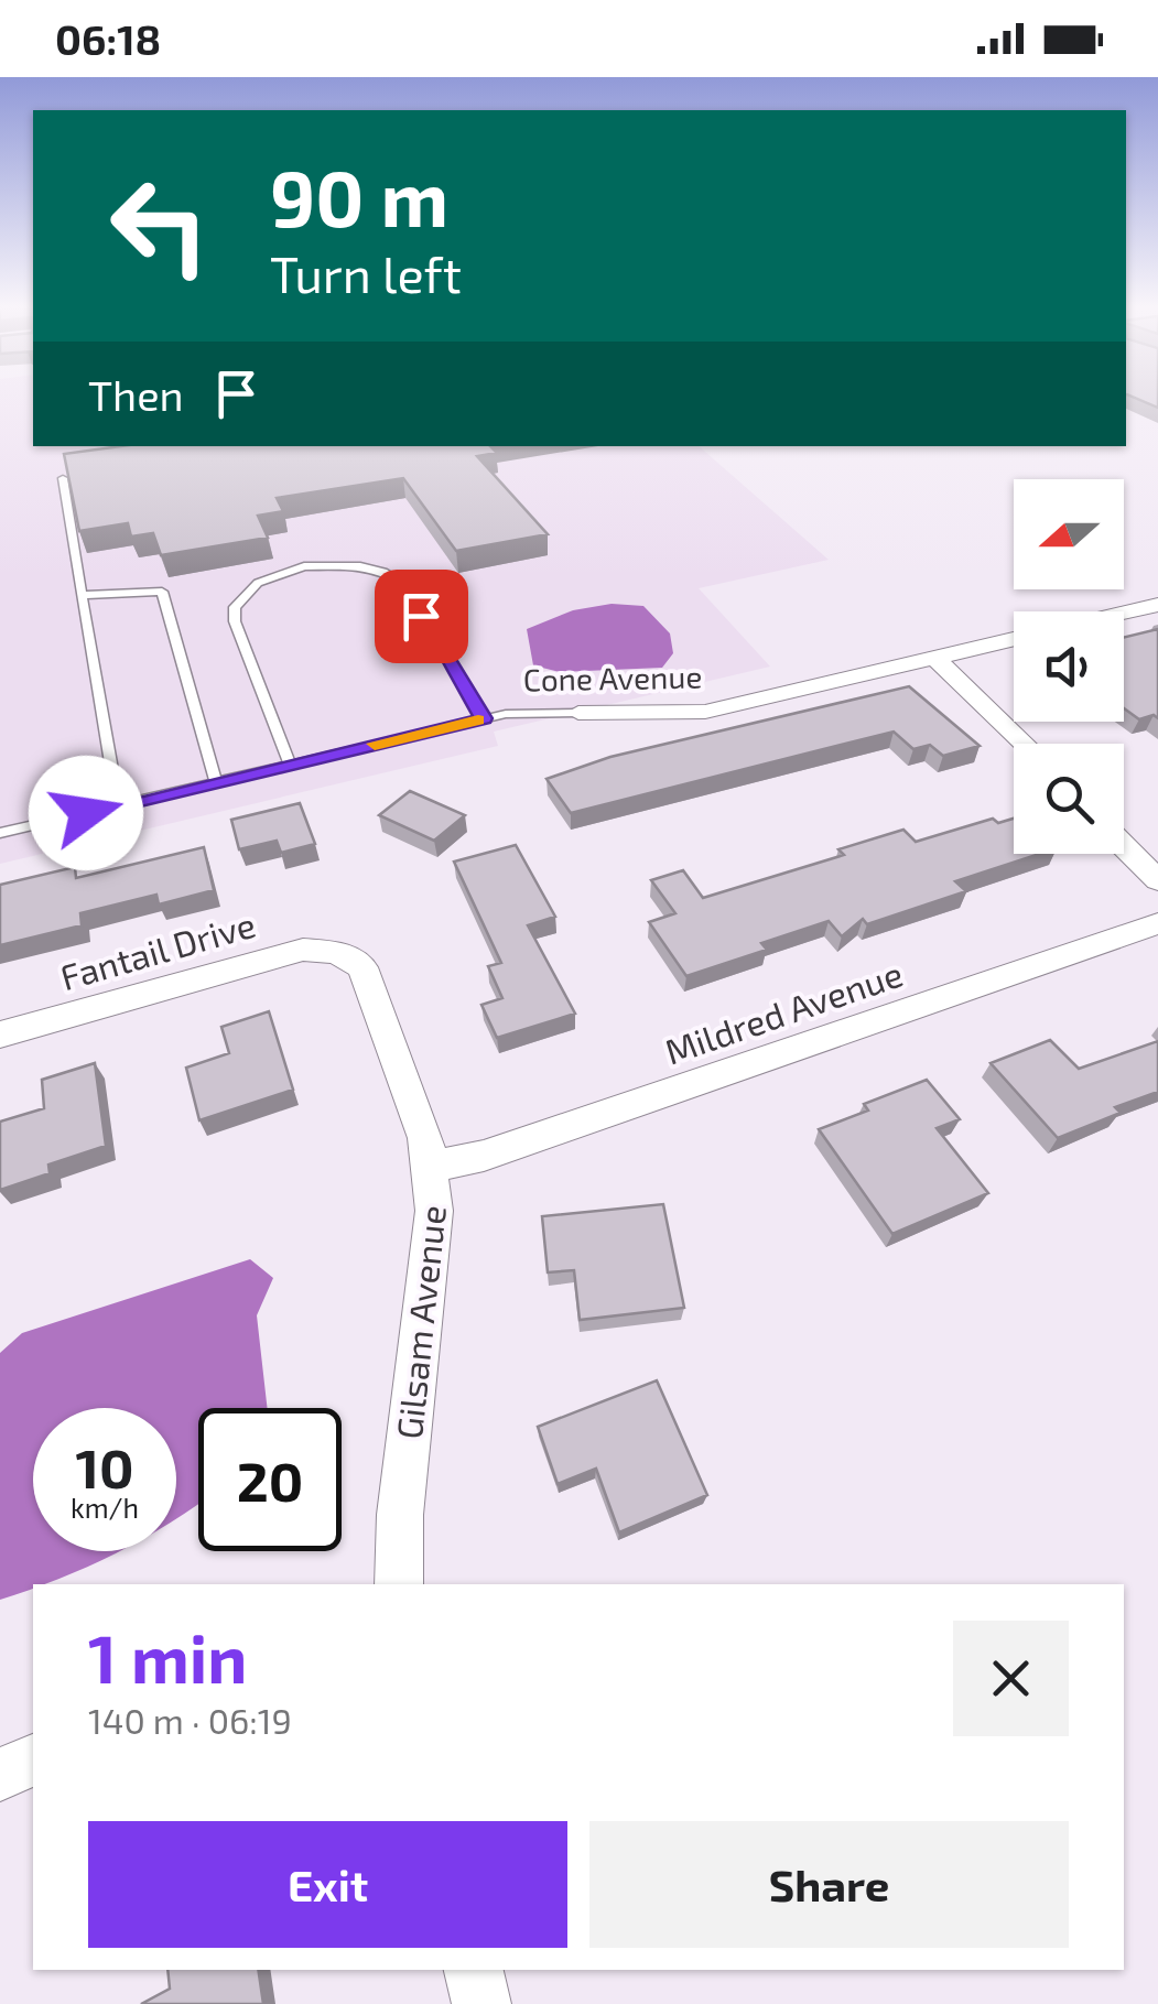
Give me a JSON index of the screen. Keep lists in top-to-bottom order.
{
  "streets": {
    "street": [
      "Cone Avenue",
      "Fantail Drive",
      "Mildred Avenue",
      "Gilsam Avenue"
    ]
  },
  "crossings": [
    ["Fantail Drive", "Gilsam Avenue"],
    ["Mildred Avenue", "Gilsam Avenue"]
  ],
  "north": "left",
  "page": {
    "status": "06:18",
    "turn": ["90 m", "Turn left"],
    "then": "Then",
    "speed": "10 km/h",
    "limit": "20",
    "heading": ["1 min", "140 m · 06:19"],
    "buttons": ["Exit", "Share"]
  }
}
